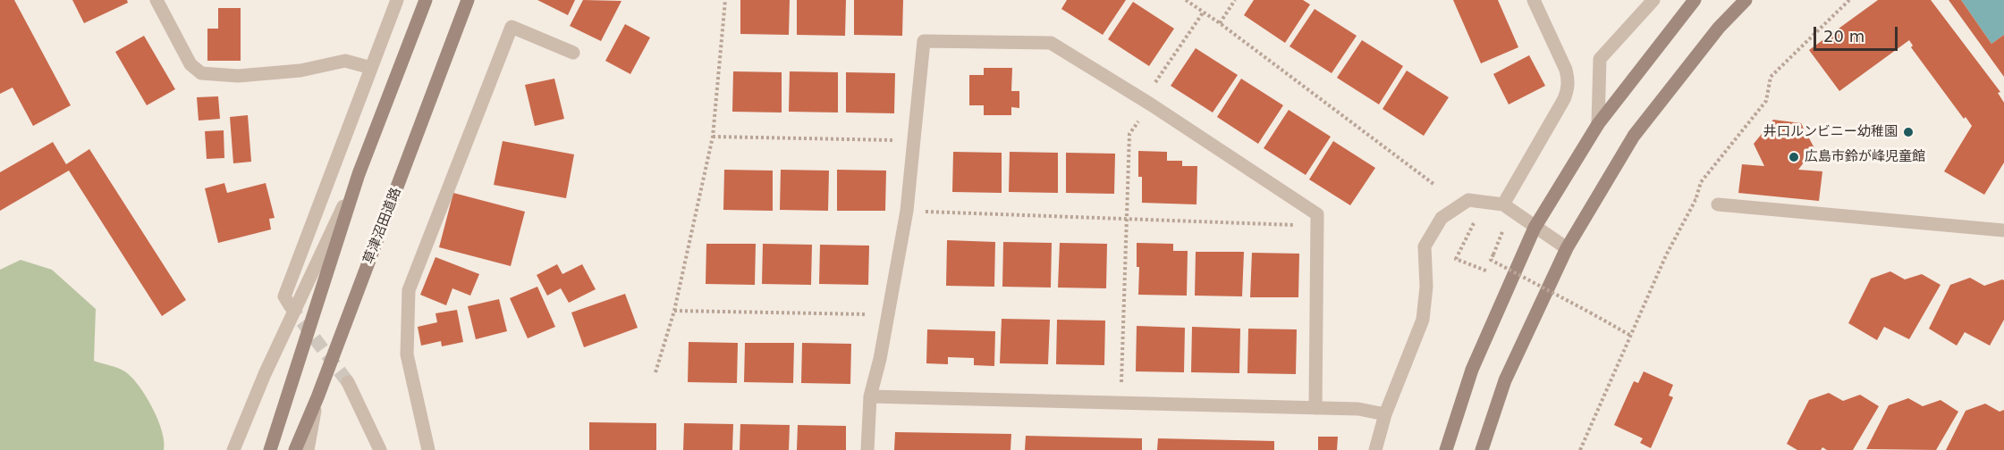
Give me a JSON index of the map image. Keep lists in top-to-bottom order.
{
  "streets": {
    "street": ["草津沼田道路"]
  },
  "places": ["井口ルンビニー幼稚園", "広島市鈴が峰児童館"],
  "scale_bar": "20 m"
}
